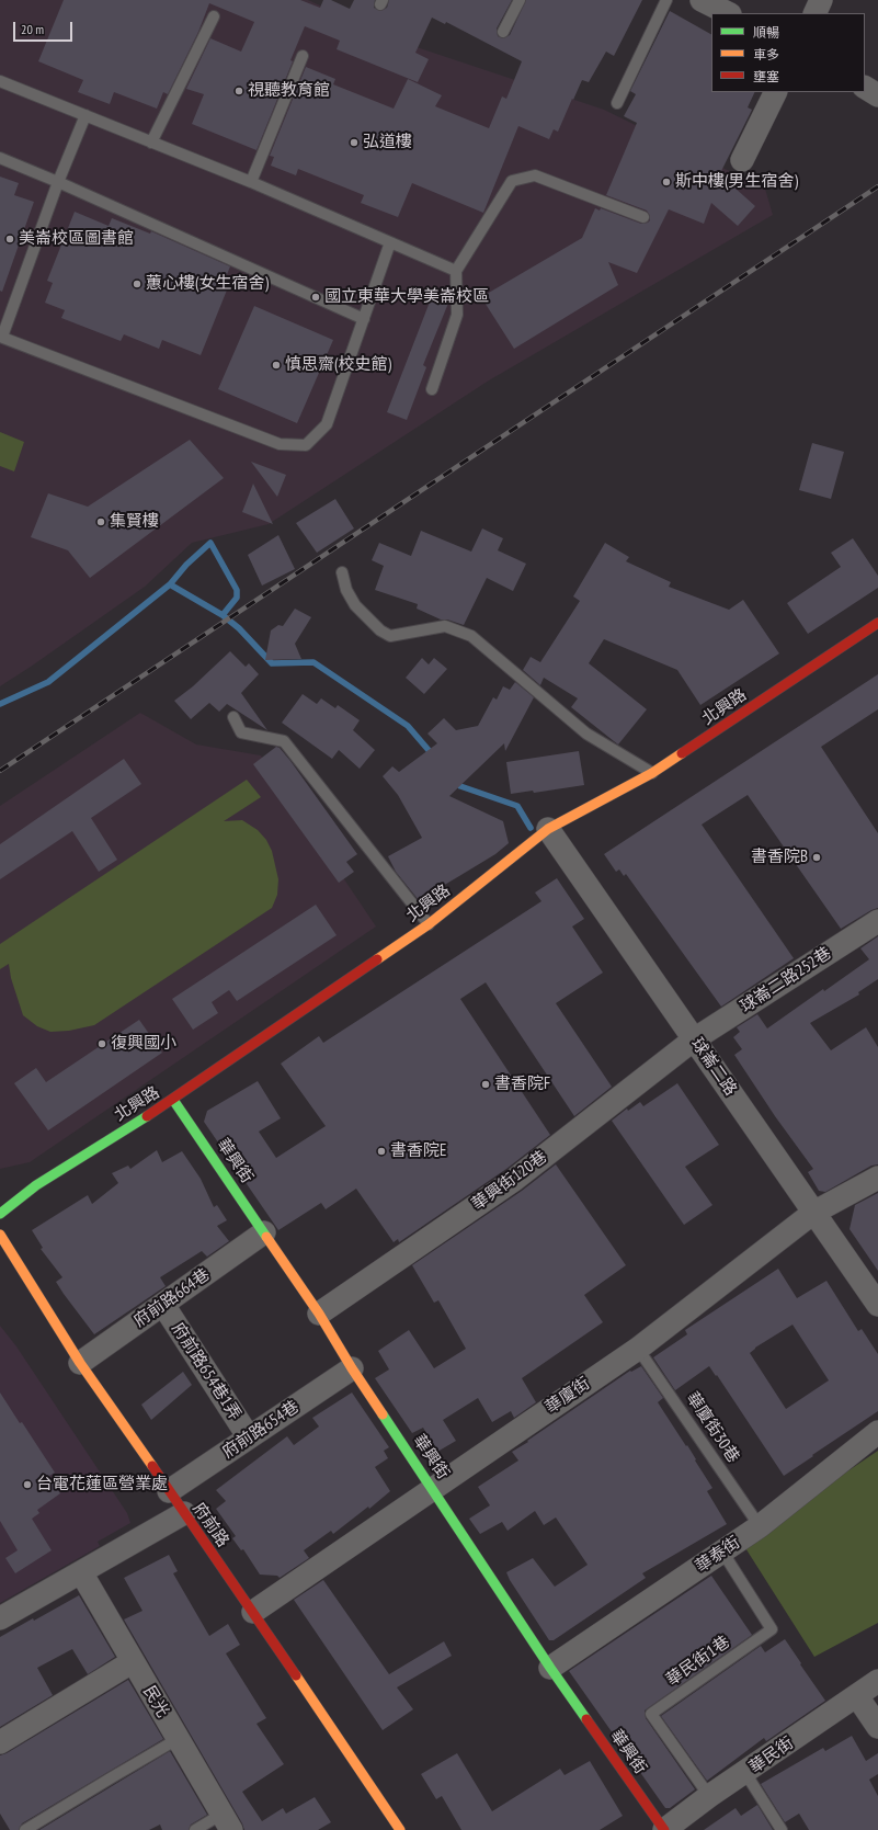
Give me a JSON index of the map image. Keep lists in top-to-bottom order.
{
  "streets": {
    "street": [
      "北興路",
      "球崙二路252巷",
      "球崙二路",
      "華興街",
      "華興街120巷",
      "府前路664巷",
      "府前路654巷1弄",
      "華廈街",
      "府前路654巷",
      "府前路",
      "華泰街",
      "民光",
      "華民街"
    ],
    "lane": ["華廈街30巷", "華民街1巷"]
  },
  "crossings": [
    ["北興路", "球崙二路"],
    ["北興路", "華興街"],
    ["球崙二路252巷", "球崙二路"],
    ["球崙二路252巷", "華興街120巷"],
    ["球崙二路", "華興街120巷"],
    ["球崙二路", "華廈街"],
    ["華興街", "華興街120巷"],
    ["華興街", "府前路664巷"],
    ["華興街", "華廈街"],
    ["華興街", "府前路654巷"],
    ["華興街", "華泰街"],
    ["華興街", "華民街"],
    ["府前路664巷", "府前路654巷1弄"],
    ["府前路664巷", "府前路"],
    ["府前路654巷1弄", "府前路654巷"],
    ["華廈街", "華廈街30巷"],
    ["華廈街", "府前路"],
    ["華廈街30巷", "華泰街"],
    ["府前路654巷", "府前路"],
    ["華泰街", "華民街1巷"],
    ["華民街1巷", "華民街"]
  ],
  "places": [
    "視聽教育館",
    "弘道樓",
    "斯中樓(男生宿舍)",
    "美崙校區圖書館",
    "蕙心樓(女生宿舍)",
    "國立東華大學美崙校區",
    "慎思齋(校史館)",
    "集賢樓",
    "書香院B",
    "復興國小",
    "書香院F",
    "書香院E",
    "台電花蓮區營業處"
  ],
  "legend": ["順暢", "車多", "壅塞"],
  "scale_bar": "20 m"
}
